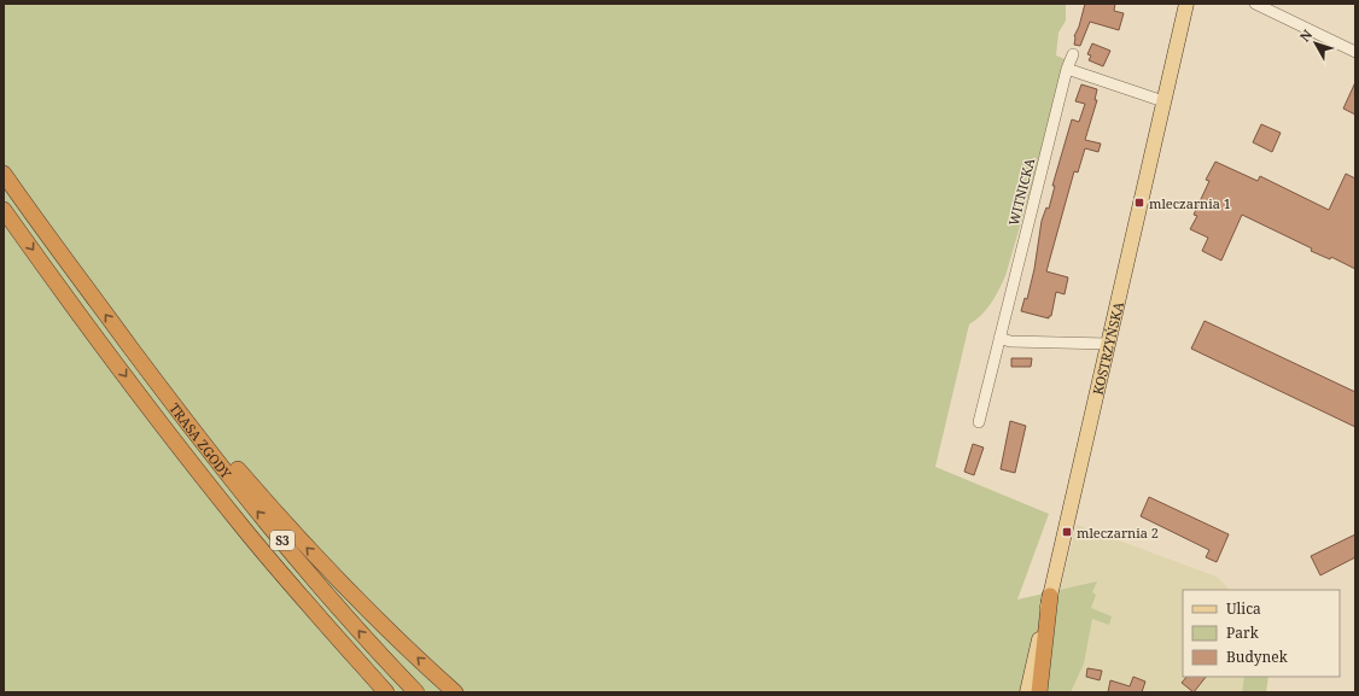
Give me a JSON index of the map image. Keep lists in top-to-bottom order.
{
  "streets": {
    "highway": ["TRASA ZGODY", "S3"],
    "main road": ["KOSTRZYŃSKA"],
    "street": ["WITNICKA"]
  },
  "places": {
    "transit": ["mleczarnia 1", "mleczarnia 2"]
  },
  "legend": ["Ulica", "Park", "Budynek"],
  "north": "top left"
}
